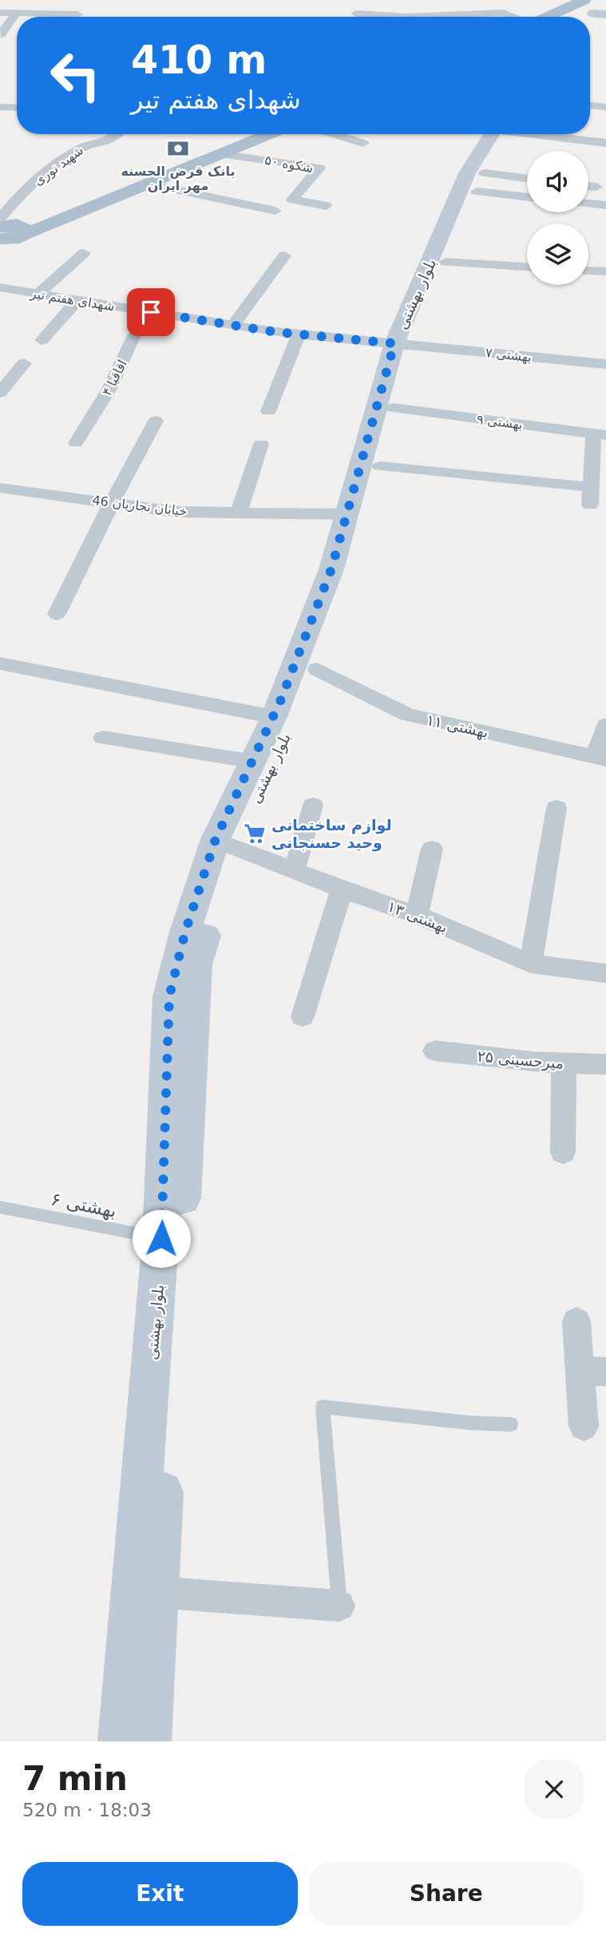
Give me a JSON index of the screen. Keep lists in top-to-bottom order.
{
  "streets": {
    "main road": ["بلوار بهشتی"],
    "street": [
      "شکوه ۵۰",
      "شهید نوری",
      "شهدای هفتم تیر",
      "بهشتی ۷",
      "اقاقیا ۴",
      "بهشتی ۹",
      "خیابان نجاریان 46",
      "بهشتی ۱۱",
      "بهشتی ۱۳",
      "میرحسینی ۲۵"
    ],
    "lane": ["بهشتی ۶"]
  },
  "crossings": [
    ["بلوار بهشتی", "شهدای هفتم تیر"],
    ["بلوار بهشتی", "بهشتی ۷"],
    ["بلوار بهشتی", "بهشتی ۹"],
    ["بلوار بهشتی", "خیابان نجاریان 46"],
    ["بلوار بهشتی", "بهشتی ۱۱"],
    ["بلوار بهشتی", "بهشتی ۱۳"],
    ["بلوار بهشتی", "بهشتی ۶"],
    ["شهدای هفتم تیر", "بهشتی ۷"],
    ["شهدای هفتم تیر", "اقاقیا ۴"]
  ],
  "places": {
    "bank": ["بانک قرض الحسنه مهر ایران"],
    "supermarket": ["لوازم ساختمانی وحید حسنجانی"]
  },
  "page": {
    "turn": ["410 m", "شهدای هفتم تیر"],
    "heading": ["7 min", "520 m · 18:03"],
    "buttons": ["Exit", "Share"]
  }
}
